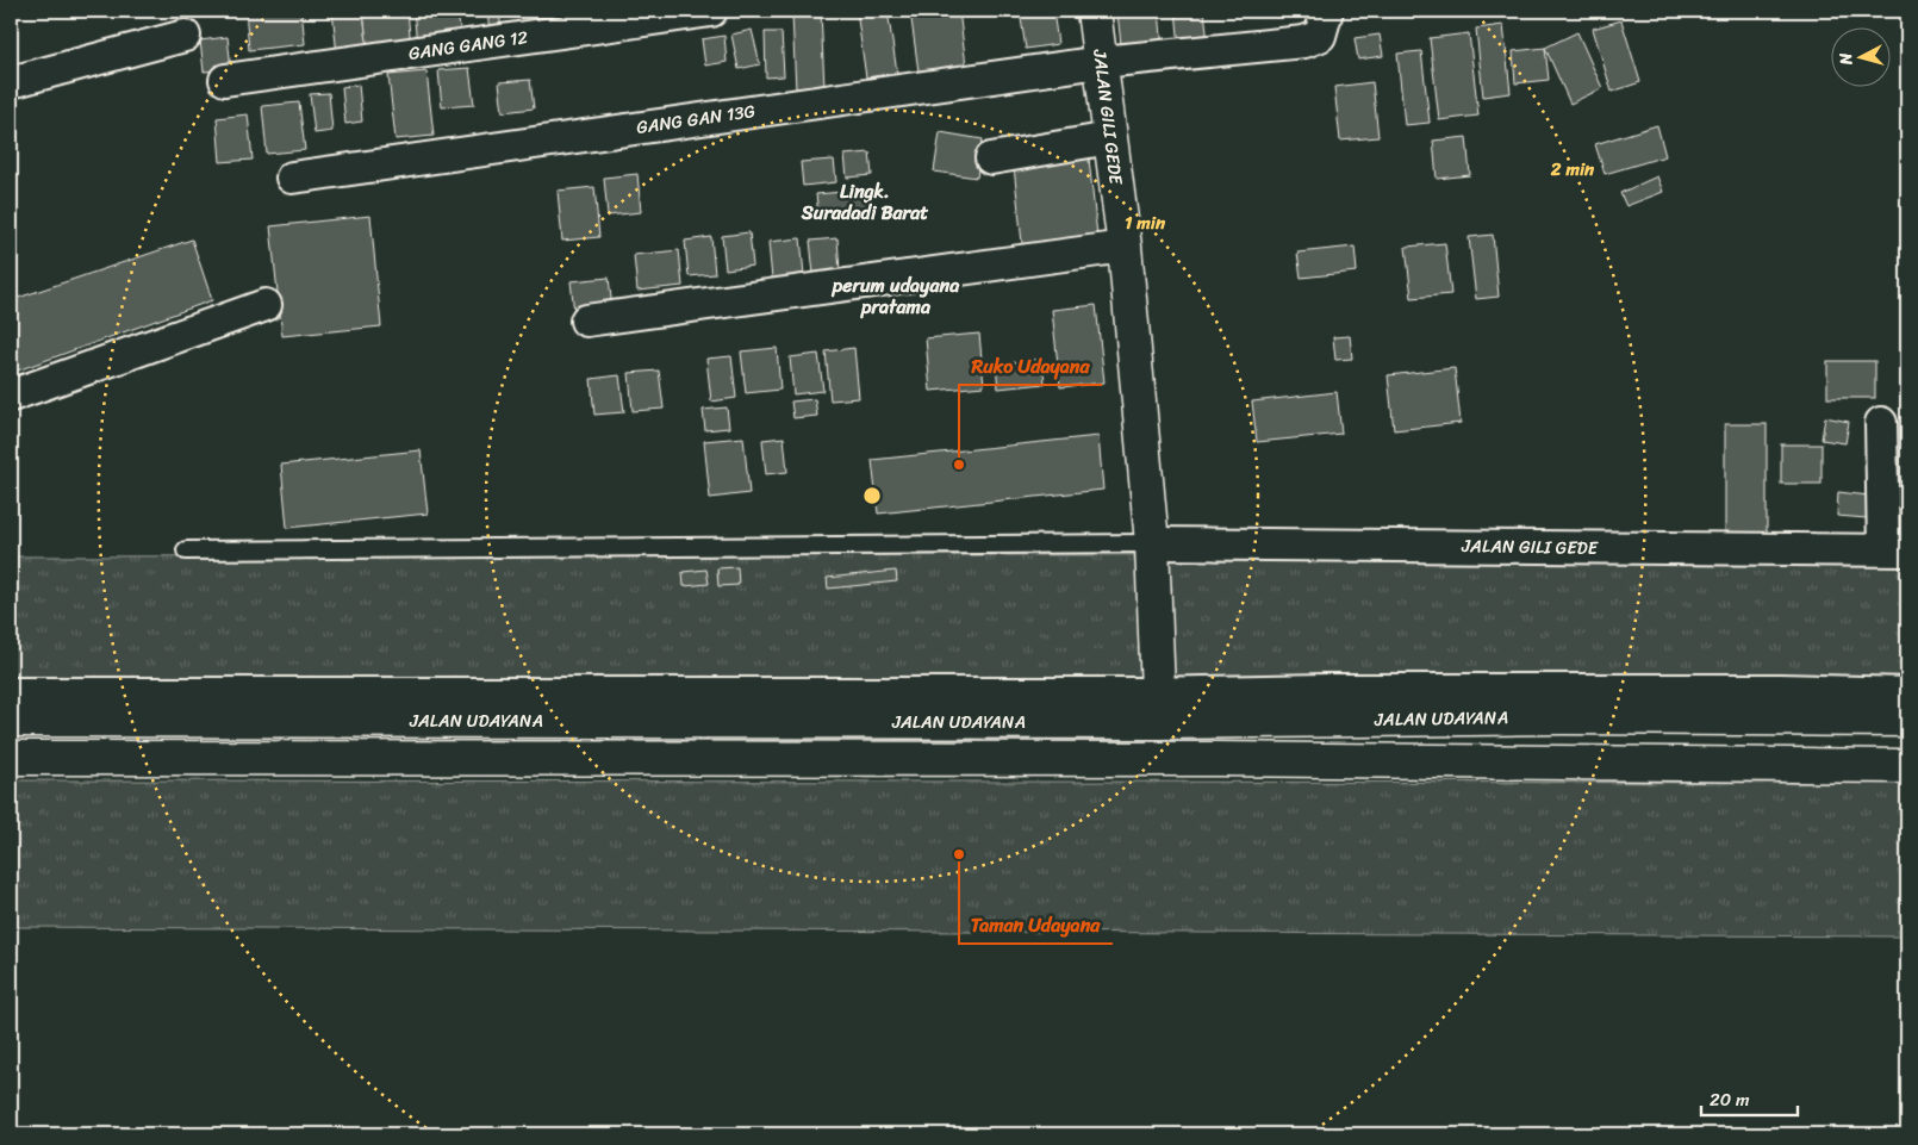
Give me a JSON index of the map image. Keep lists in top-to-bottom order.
{
  "streets": {
    "main road": ["JALAN GILI GEDE", "JALAN UDAYANA"],
    "street": ["GANG GANG 12", "GANG GAN 13G"]
  },
  "crossings": [
    ["JALAN GILI GEDE", "GANG GAN 13G"],
    ["JALAN GILI GEDE", "JALAN UDAYANA"]
  ],
  "districts": ["Lingk. Suradadi Barat", "perum udayana pratama"],
  "places": ["Ruko Udayana", "Taman Udayana"],
  "scale_bar": "20 m",
  "north": "left",
  "rings": ["2 min", "1 min"]
}
